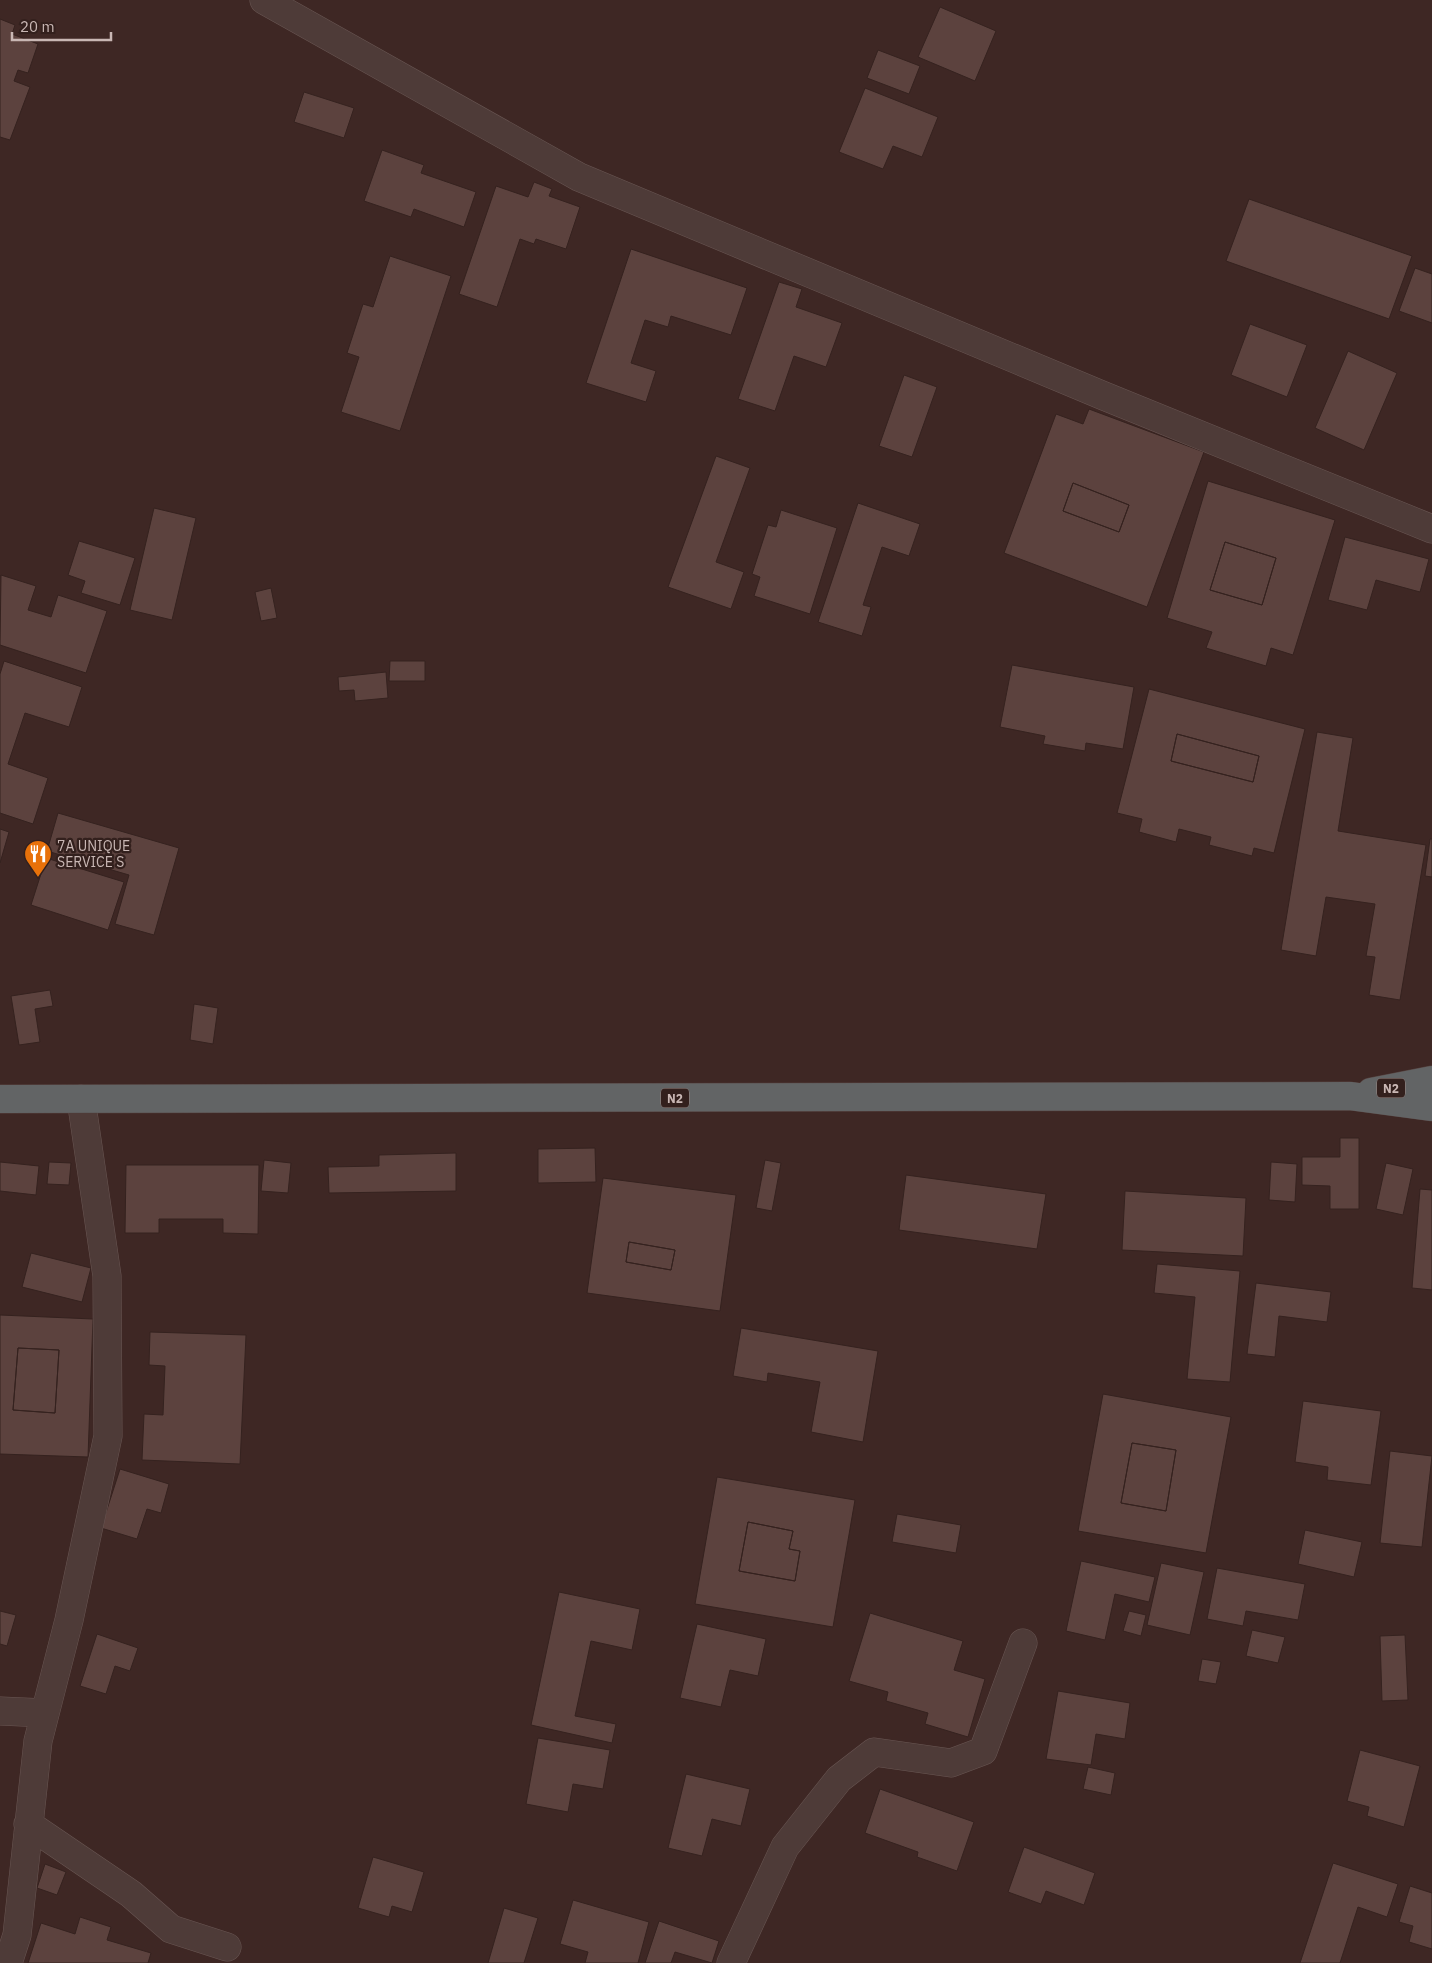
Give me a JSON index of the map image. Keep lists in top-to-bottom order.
{
  "streets": {
    "highway": ["N2"]
  },
  "places": {
    "restaurant": ["7A UNIQUE SERVICE S"]
  },
  "scale_bar": "20 m"
}
